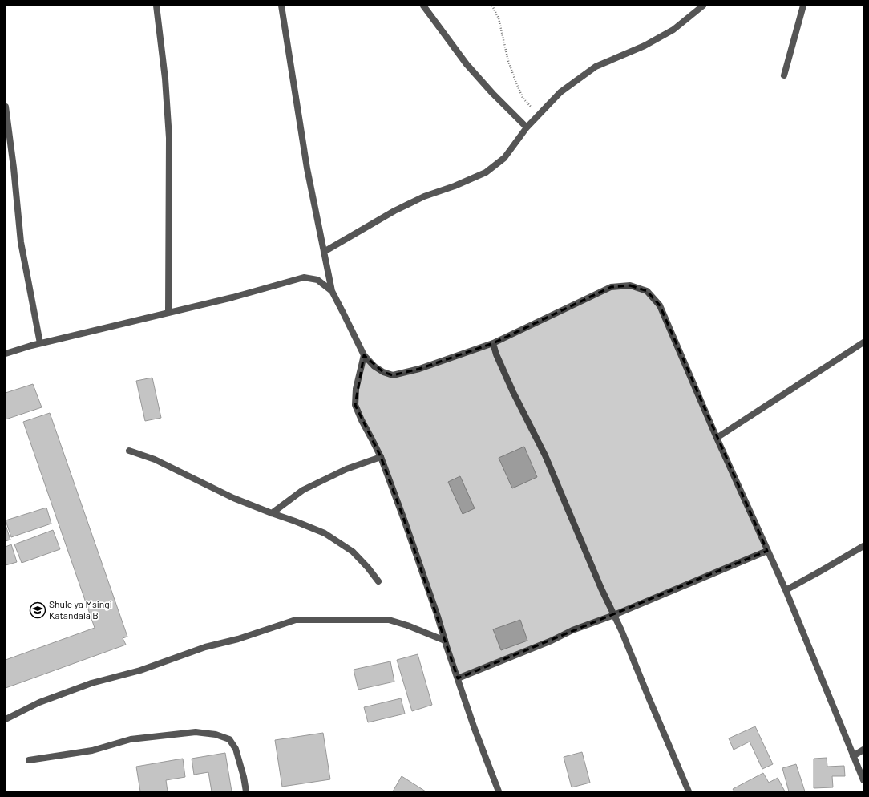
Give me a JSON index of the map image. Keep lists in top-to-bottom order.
{
  "places": {
    "school or university": ["Shule ya Msingi Katandala B"]
  }
}
